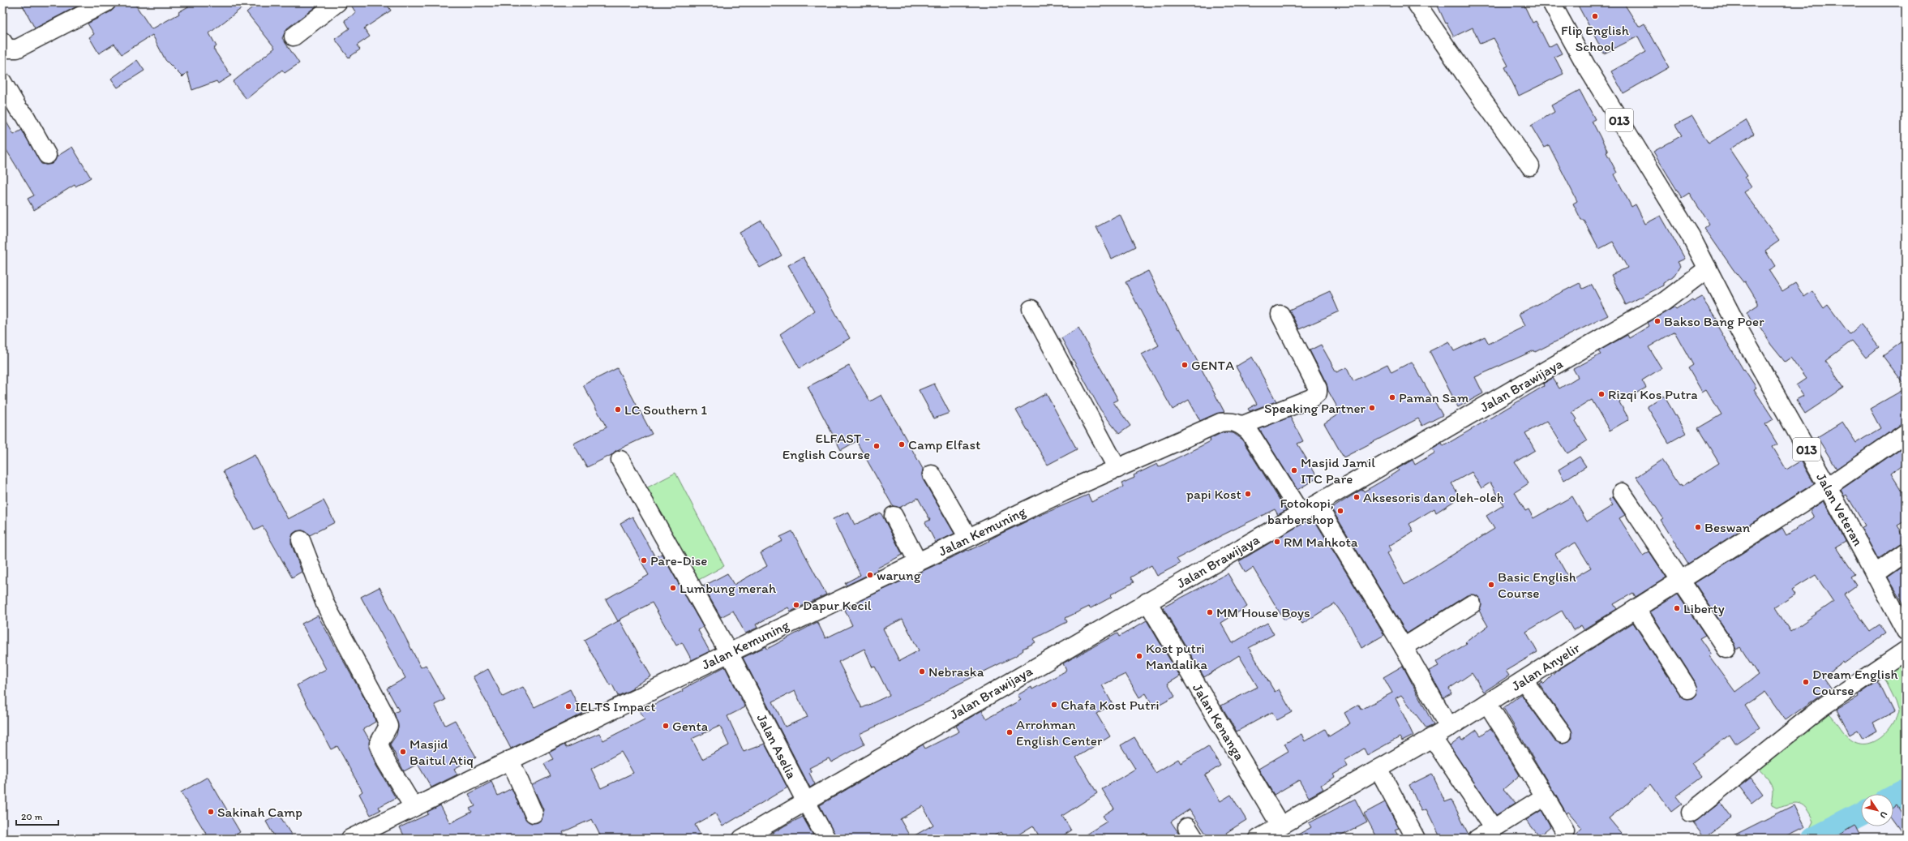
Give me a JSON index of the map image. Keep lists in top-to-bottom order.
{
  "streets": {
    "street": [
      "013",
      "Jalan Brawijaya",
      "Jalan Veteran",
      "Jalan Kemuning",
      "Jalan Anyelir",
      "Jalan Kenanga",
      "Jalan Aselia"
    ]
  },
  "crossings": [
    ["013", "Jalan Brawijaya"],
    ["013", "Jalan Veteran"],
    ["Jalan Brawijaya", "Jalan Veteran"],
    ["Jalan Brawijaya", "Jalan Kenanga"],
    ["Jalan Brawijaya", "Jalan Aselia"],
    ["Jalan Veteran", "Jalan Anyelir"],
    ["Jalan Kemuning", "Jalan Aselia"],
    ["Jalan Anyelir", "Jalan Kenanga"]
  ],
  "places": [
    "Flip English School",
    "Bakso Bang Poer",
    "GENTA",
    "Rizqi Kos Putra",
    "Paman Sam",
    "Speaking Partner",
    "LC Southern 1",
    "Camp Elfast",
    "ELFAST - English Course",
    "Masjid Jamil ITC Pare",
    "papi Kost",
    "Aksesoris dan oleh-oleh",
    "Fotokopi, barbershop",
    "Beswan",
    "RM Mahkota",
    "Pare-Dise",
    "warung",
    "Basic English Course",
    "Lumbung merah",
    "Dapur Kecil",
    "Liberty",
    "MM House Boys",
    "Kost putri Mandalika",
    "Nebraska",
    "Dream English Course",
    "Chafa Kost Putri",
    "IELTS Impact",
    "Genta",
    "Arrohman English Center",
    "Masjid Baitul Atiq",
    "Sakinah Camp"
  ],
  "scale_bar": "20 m",
  "north": "bottom right"
}
